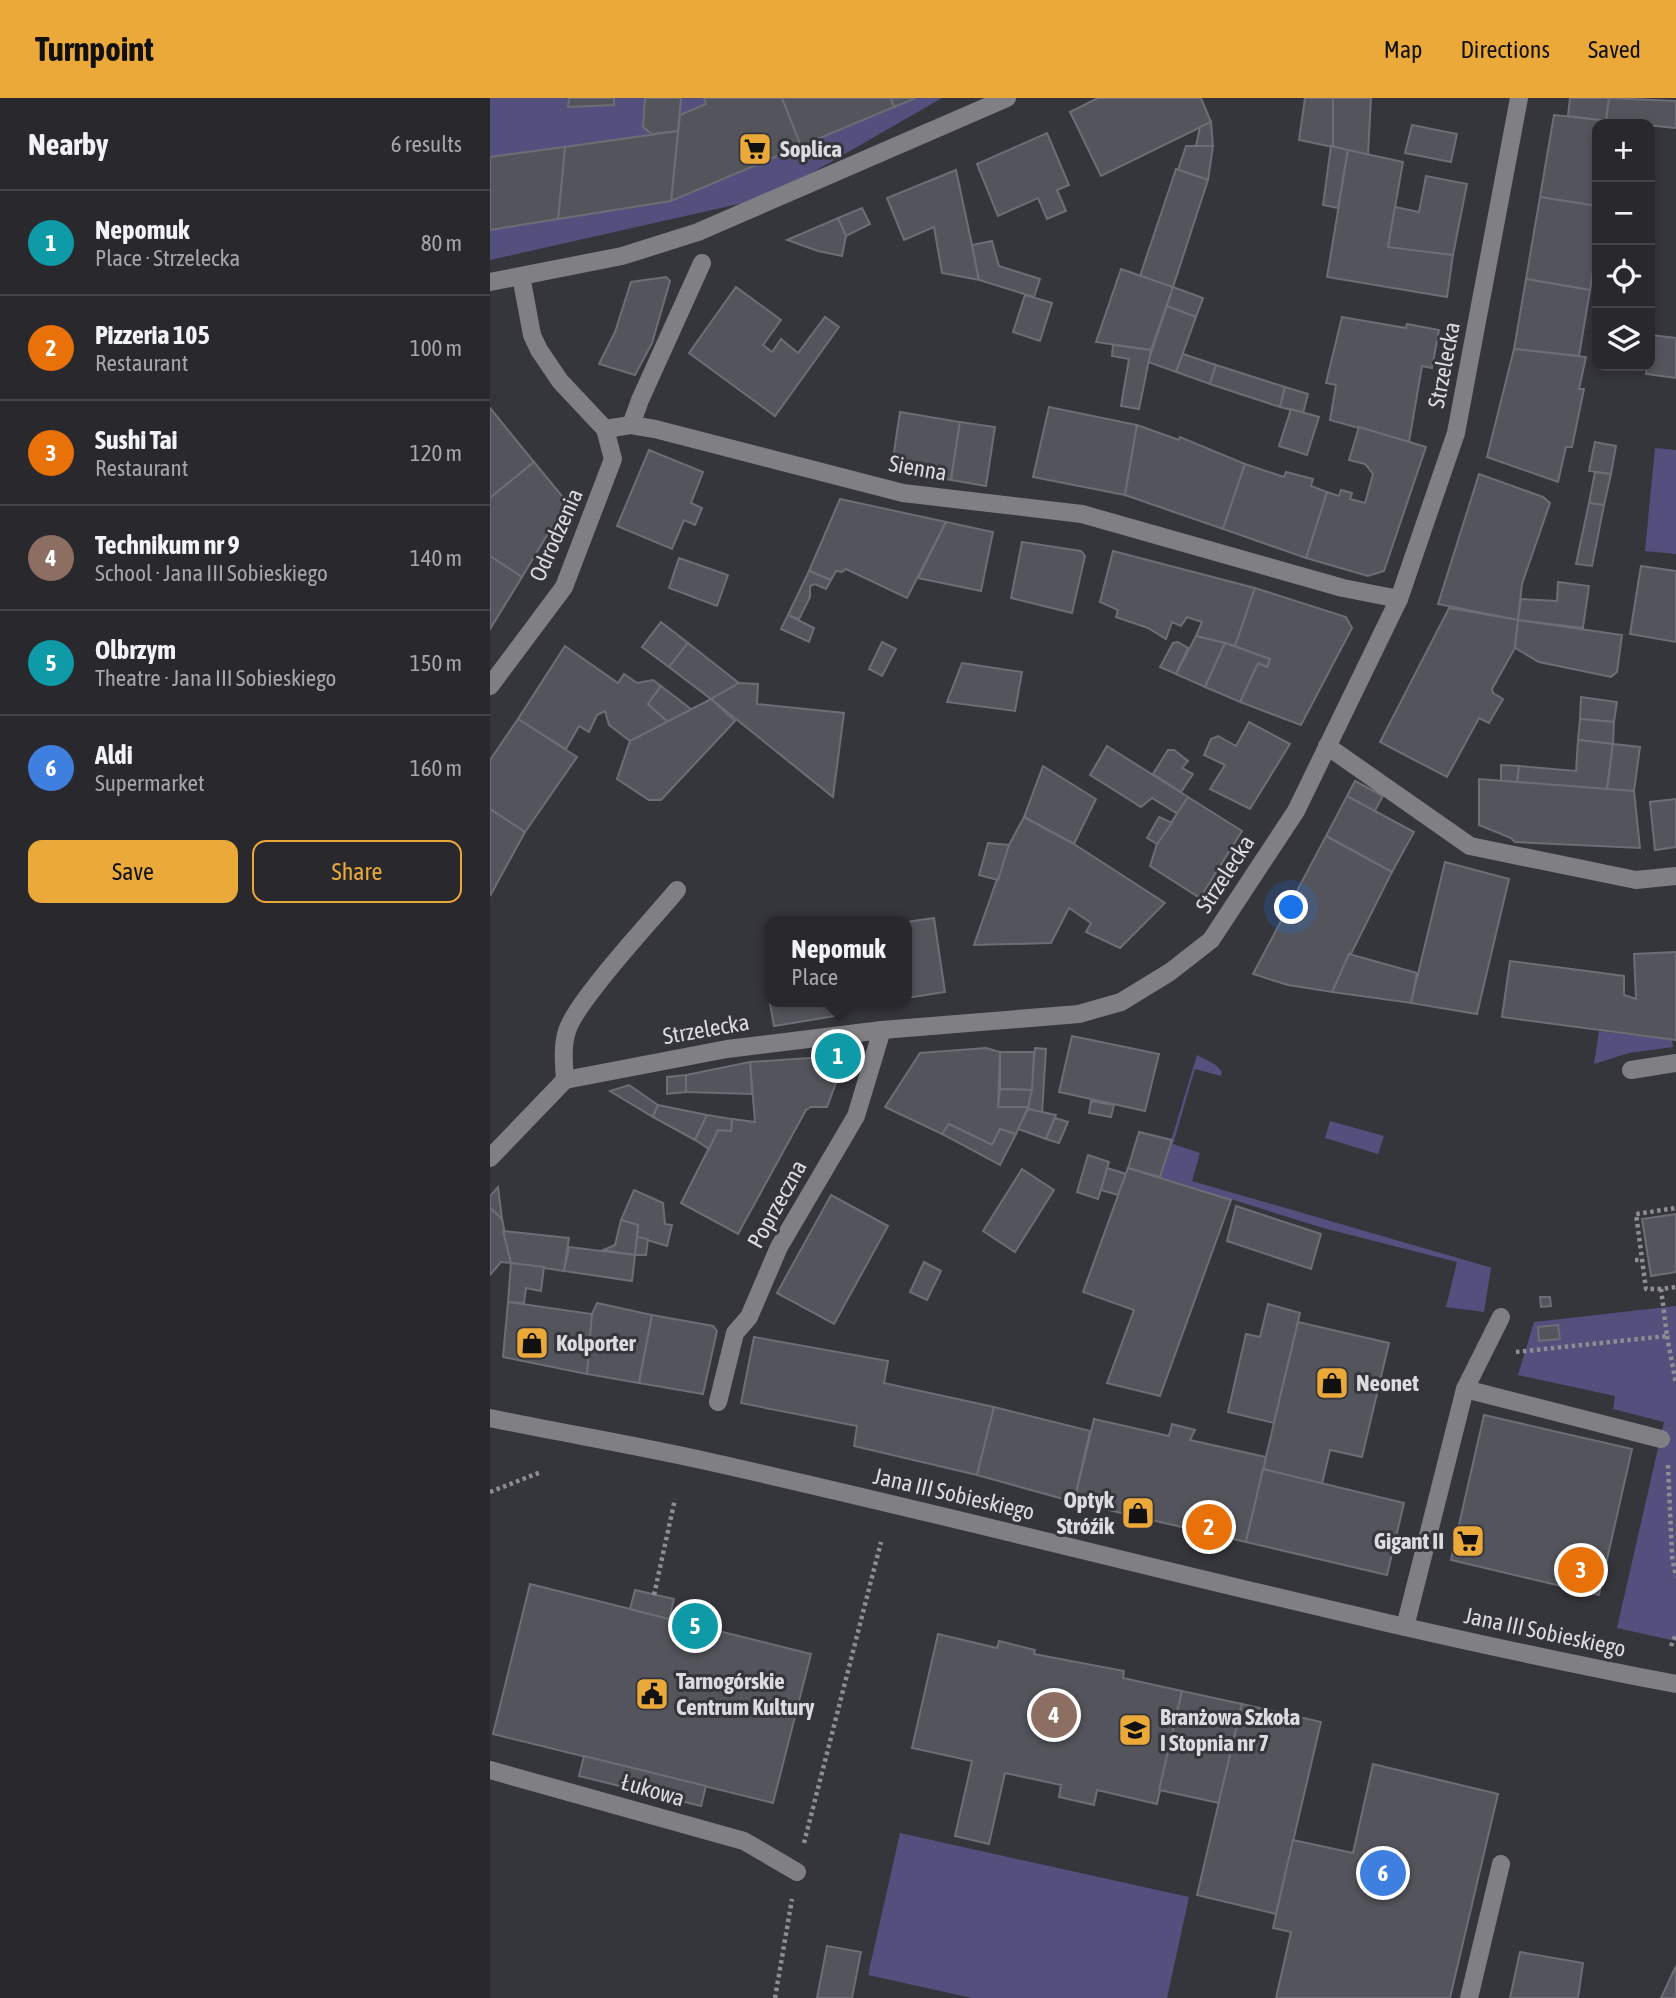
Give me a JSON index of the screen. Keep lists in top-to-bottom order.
{
  "streets": {
    "street": [
      "Strzelecka",
      "Sienna",
      "Odrodzenia",
      "Poprzeczna",
      "Jana III Sobieskiego",
      "Łukowa"
    ]
  },
  "crossings": [
    ["Strzelecka", "Sienna"],
    ["Strzelecka", "Poprzeczna"],
    ["Sienna", "Odrodzenia"]
  ],
  "places": {
    "supermarket": ["Soplica", "Gigant II"],
    "shop": ["Kolporter", "Neonet", "Optyk Stróźik"],
    "public building": ["Tarnogórskie Centrum Kultury"],
    "school or university": ["Branżowa Szkoła I Stopnia nr 7"]
  },
  "page": {
    "header": "Turnpoint",
    "nav": ["Map", "Directions", "Saved"],
    "heading": ["Nearby", "6 results"],
    "map_buttons": ["+", "−"],
    "list": [
      {
        "mark": "1",
        "name": "Nepomuk",
        "note": "Place · Strzelecka",
        "value": "80 m"
      },
      {
        "mark": "2",
        "name": "Pizzeria 105",
        "note": "Restaurant",
        "value": "100 m"
      },
      {
        "mark": "3",
        "name": "Sushi Tai",
        "note": "Restaurant",
        "value": "120 m"
      },
      {
        "mark": "4",
        "name": "Technikum nr 9",
        "note": "School · Jana III Sobieskiego",
        "value": "140 m"
      },
      {
        "mark": "5",
        "name": "Olbrzym",
        "note": "Theatre · Jana III Sobieskiego",
        "value": "150 m"
      },
      {
        "mark": "6",
        "name": "Aldi",
        "note": "Supermarket",
        "value": "160 m"
      }
    ],
    "buttons": ["Save", "Share"],
    "popup": ["Nepomuk", "Place"],
    "pins": [
      "1",
      "2",
      "3",
      "5",
      "4",
      "6"
    ]
  }
}
